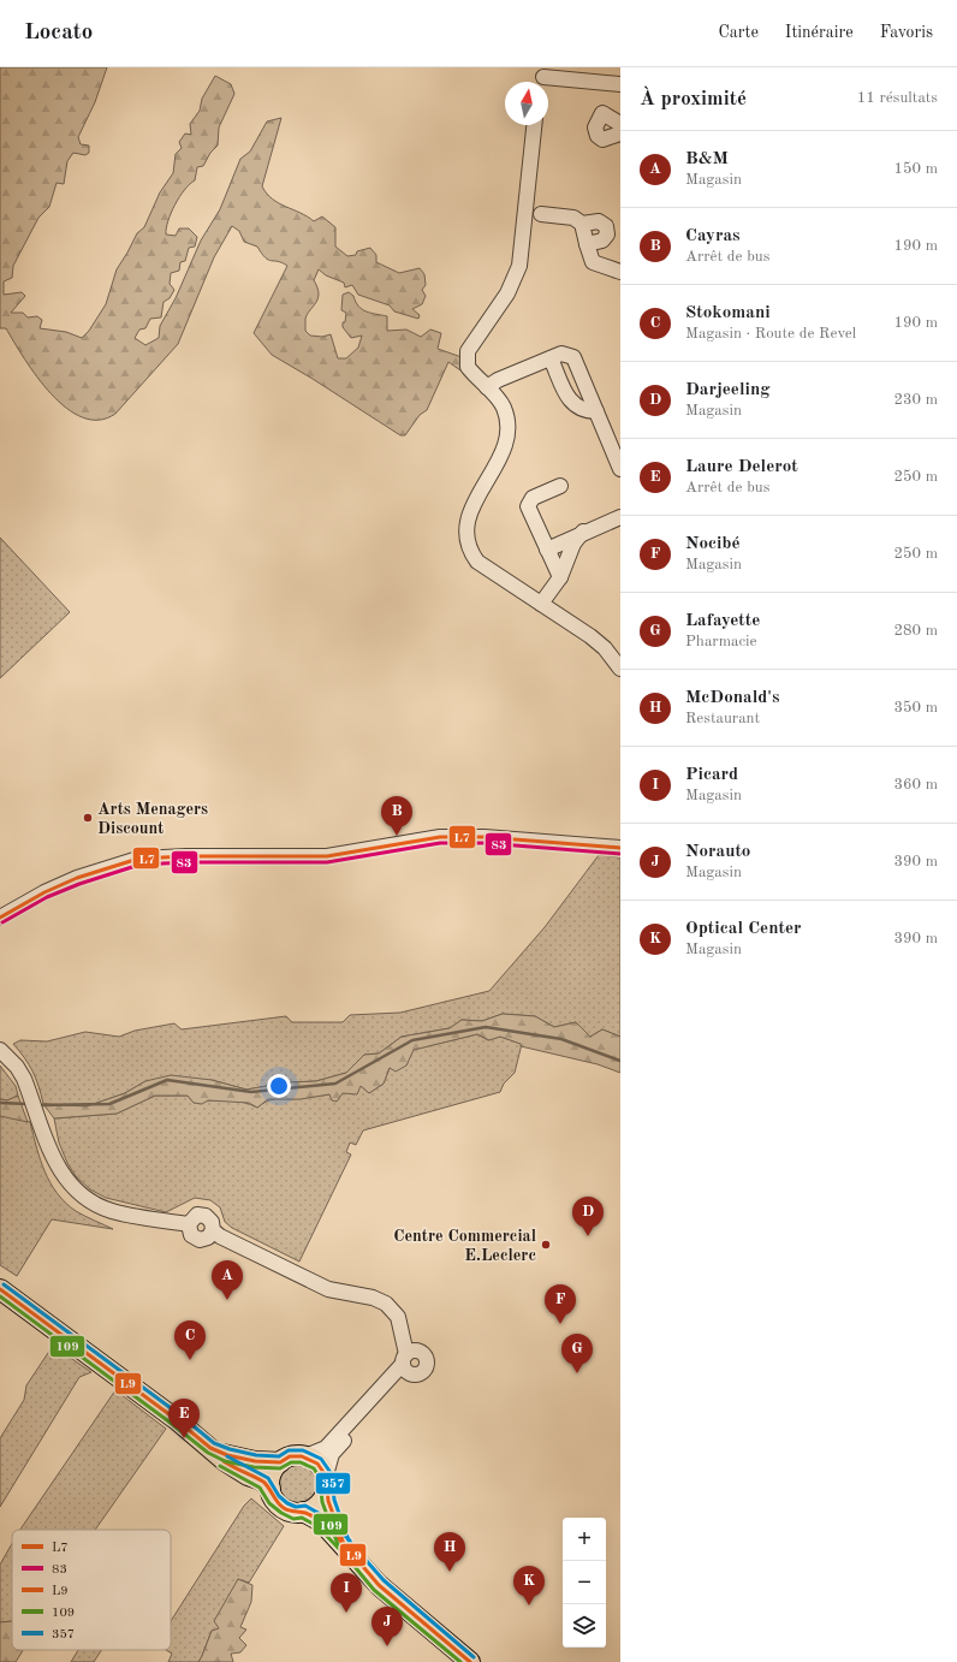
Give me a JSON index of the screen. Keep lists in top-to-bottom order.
{
  "places": ["Arts Menagers Discount", "Centre Commercial E.Leclerc"],
  "lines": [
    "transit line L7",
    "transit line 83",
    "transit line 357",
    "transit line L9",
    "transit line 109"
  ],
  "legend": [
    "L7",
    "83",
    "L9",
    "109",
    "357"
  ],
  "north": "top",
  "page": {
    "header": "Locato",
    "nav": ["Carte", "Itinéraire", "Favoris"],
    "heading": ["À proximité", "11 résultats"],
    "list": [
      {
        "mark": "A",
        "name": "B&M",
        "note": "Magasin",
        "value": "150 m"
      },
      {
        "mark": "B",
        "name": "Cayras",
        "note": "Arrêt de bus",
        "value": "190 m"
      },
      {
        "mark": "C",
        "name": "Stokomani",
        "note": "Magasin · Route de Revel",
        "value": "190 m"
      },
      {
        "mark": "D",
        "name": "Darjeeling",
        "note": "Magasin",
        "value": "230 m"
      },
      {
        "mark": "E",
        "name": "Laure Delerot",
        "note": "Arrêt de bus",
        "value": "250 m"
      },
      {
        "mark": "F",
        "name": "Nocibé",
        "note": "Magasin",
        "value": "250 m"
      },
      {
        "mark": "G",
        "name": "Lafayette",
        "note": "Pharmacie",
        "value": "280 m"
      },
      {
        "mark": "H",
        "name": "McDonald's",
        "note": "Restaurant",
        "value": "350 m"
      },
      {
        "mark": "I",
        "name": "Picard",
        "note": "Magasin",
        "value": "360 m"
      },
      {
        "mark": "J",
        "name": "Norauto",
        "note": "Magasin",
        "value": "390 m"
      },
      {
        "mark": "K",
        "name": "Optical Center",
        "note": "Magasin",
        "value": "390 m"
      }
    ],
    "pins": [
      "B",
      "D",
      "A",
      "F",
      "C",
      "G",
      "E",
      "H",
      "K",
      "I",
      "J"
    ],
    "map_buttons": ["+", "−"]
  }
}
